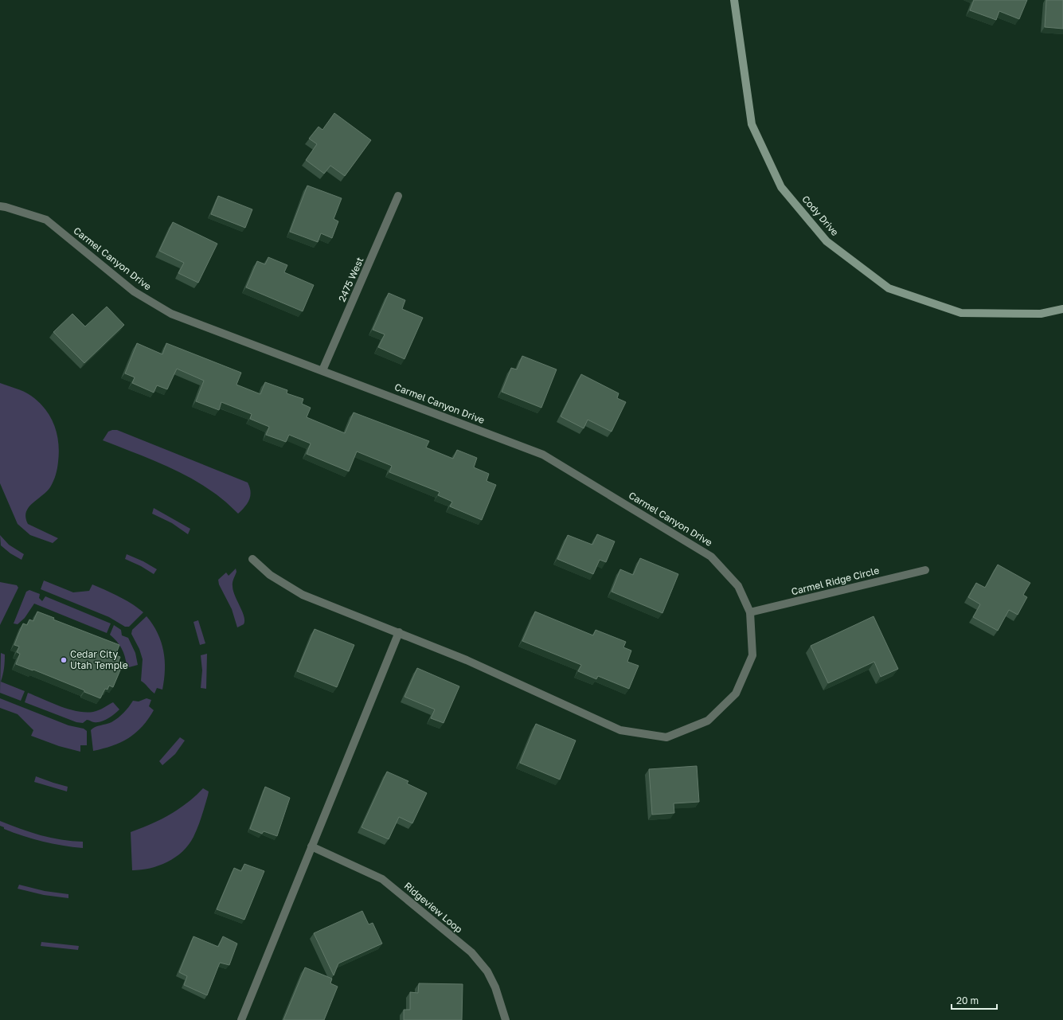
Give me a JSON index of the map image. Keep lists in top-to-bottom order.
{
  "streets": {
    "street": [
      "Cody Drive",
      "Carmel Canyon Drive",
      "2475 West",
      "Carmel Ridge Circle",
      "Ridgeview Loop"
    ]
  },
  "crossings": [
    ["Carmel Canyon Drive", "2475 West"],
    ["Carmel Canyon Drive", "Carmel Ridge Circle"]
  ],
  "places": ["Cedar City Utah Temple"],
  "scale_bar": "20 m"
}
